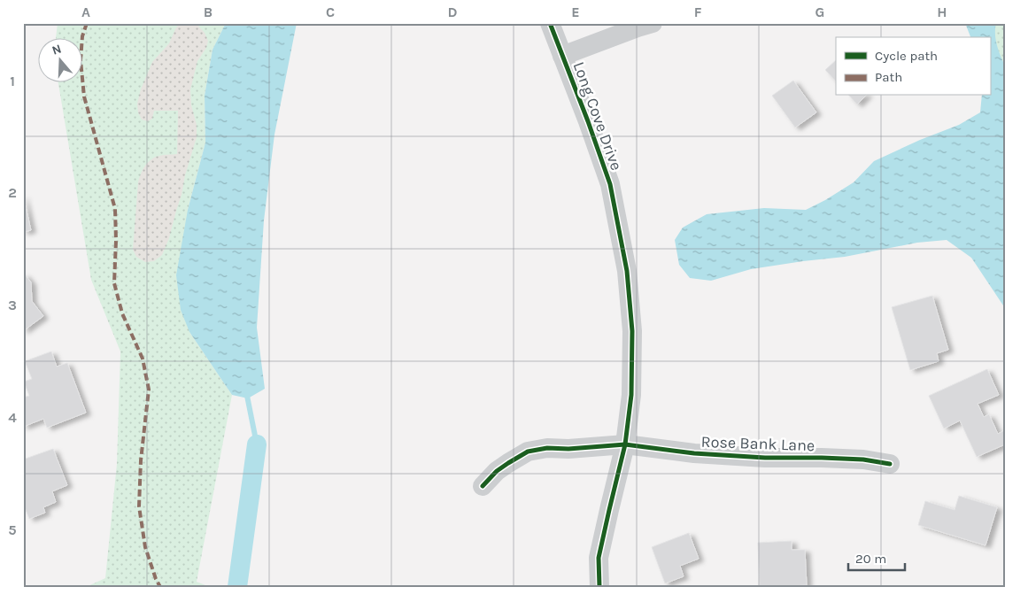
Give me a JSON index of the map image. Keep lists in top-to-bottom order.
{
  "streets": {
    "street": ["Long Cove Drive", "Rose Bank Lane"]
  },
  "crossings": [
    ["Long Cove Drive", "Rose Bank Lane"]
  ],
  "legend": ["Cycle path", "Path"],
  "scale_bar": "20 m",
  "north": "top",
  "grid": {
    "columns": [
      "A",
      "B",
      "C",
      "D",
      "E",
      "F",
      "G",
      "H"
    ],
    "rows": [
      "1",
      "2",
      "3",
      "4",
      "5"
    ]
  }
}
